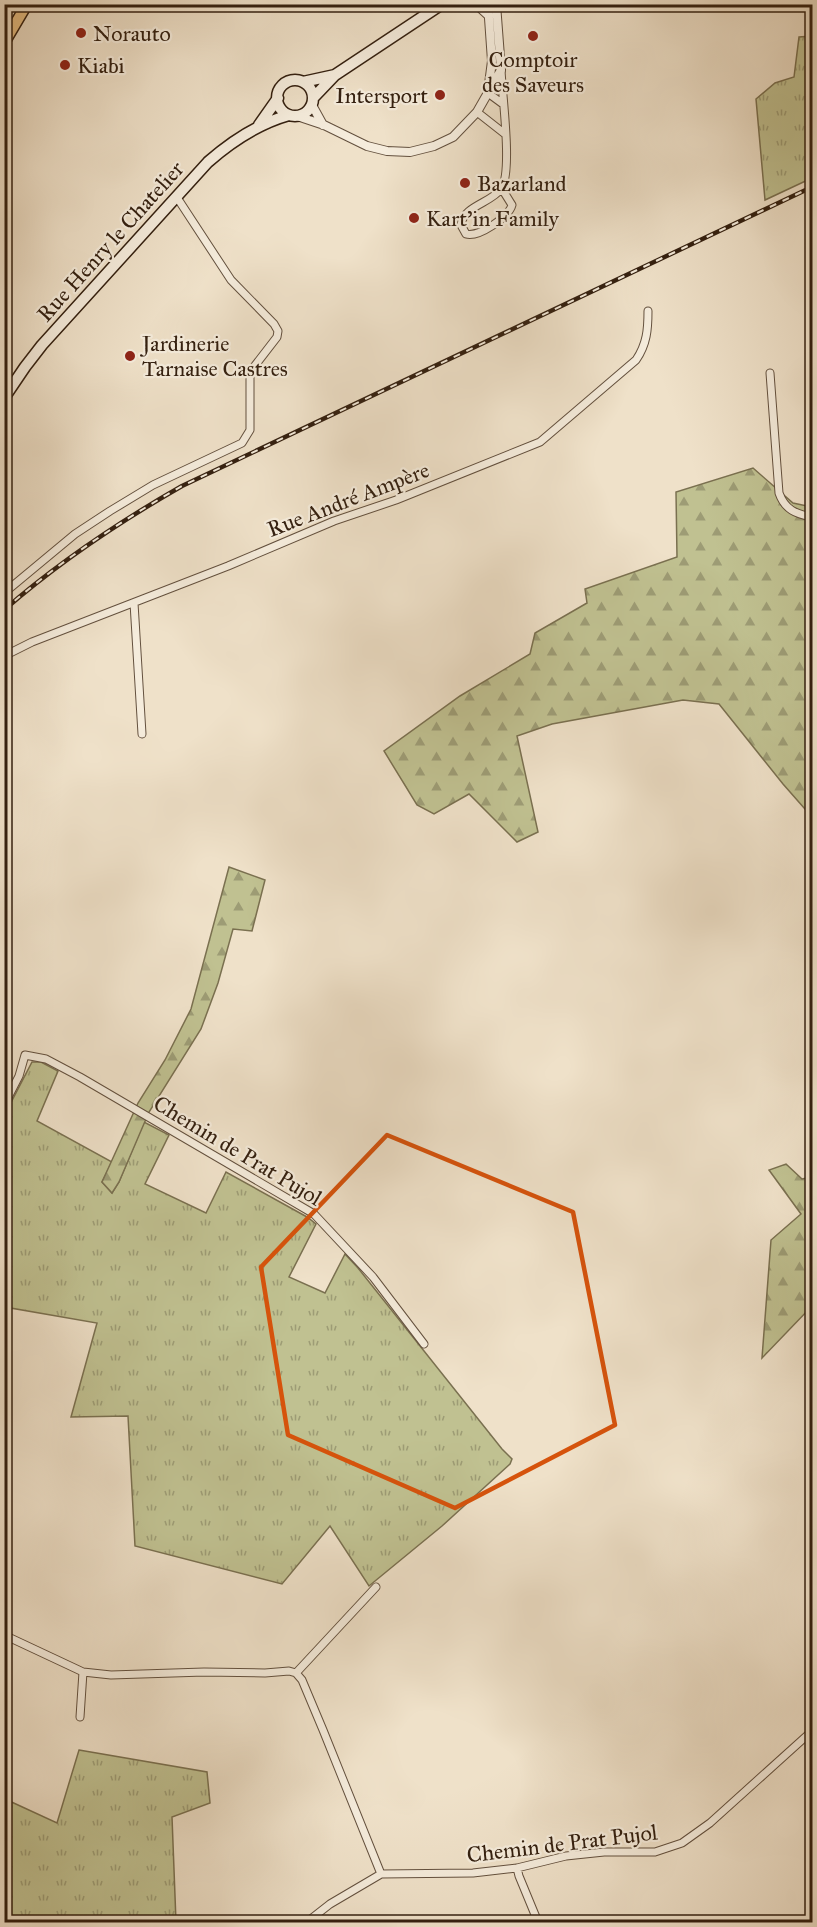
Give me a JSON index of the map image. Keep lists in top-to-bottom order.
{
  "streets": {
    "main road": ["Rue Henry le Chatelier"],
    "street": ["Rue André Ampère", "Chemin de Prat Pujol"]
  },
  "places": [
    "Norauto",
    "Comptoir des Saveurs",
    "Kiabi",
    "Intersport",
    "Bazarland",
    "Kart'in Family",
    "Jardinerie Tarnaise Castres"
  ]
}
